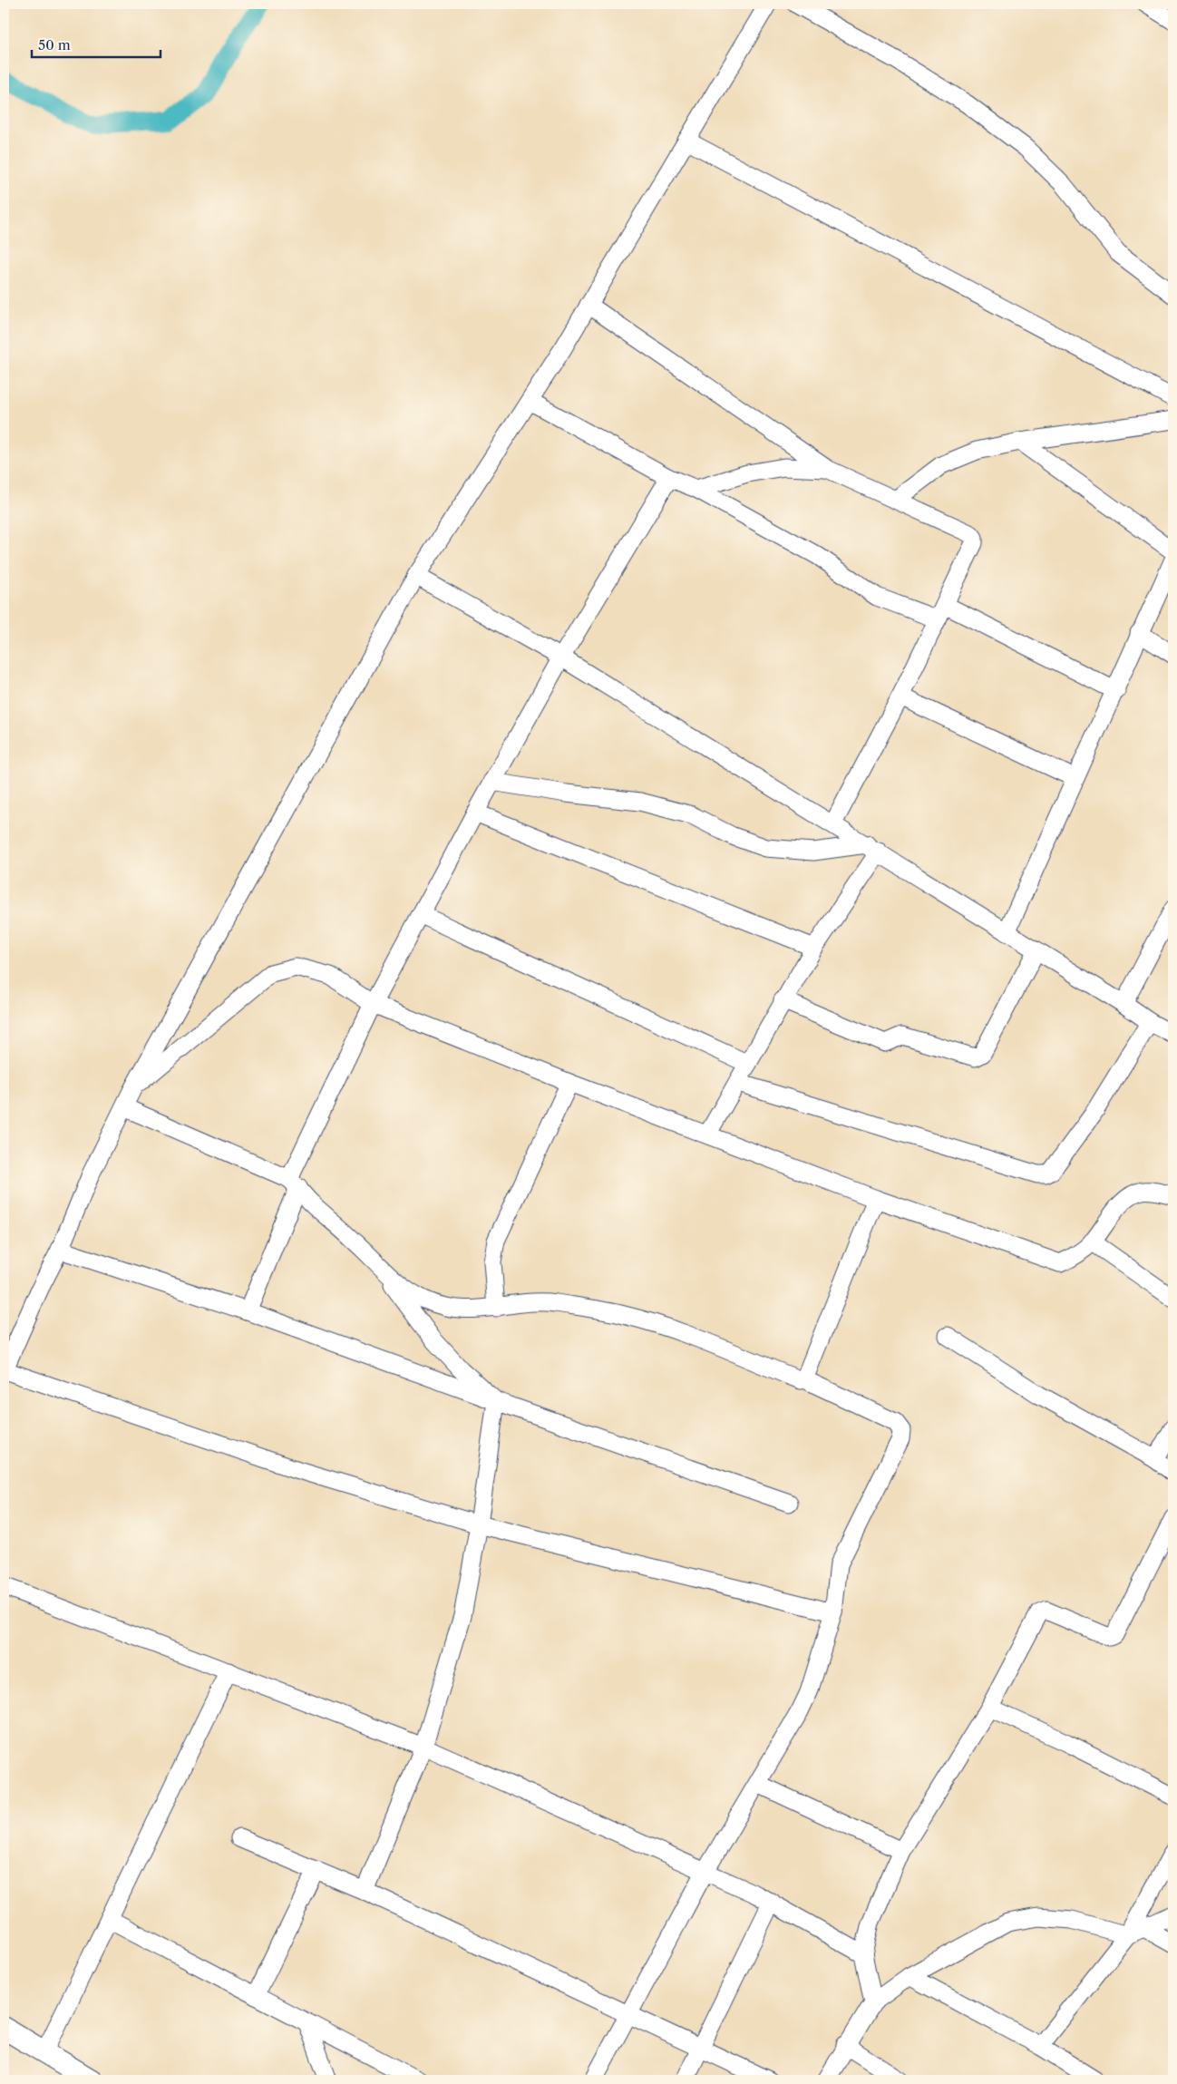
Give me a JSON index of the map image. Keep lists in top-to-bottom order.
{
  "scale_bar": "50 m"
}
